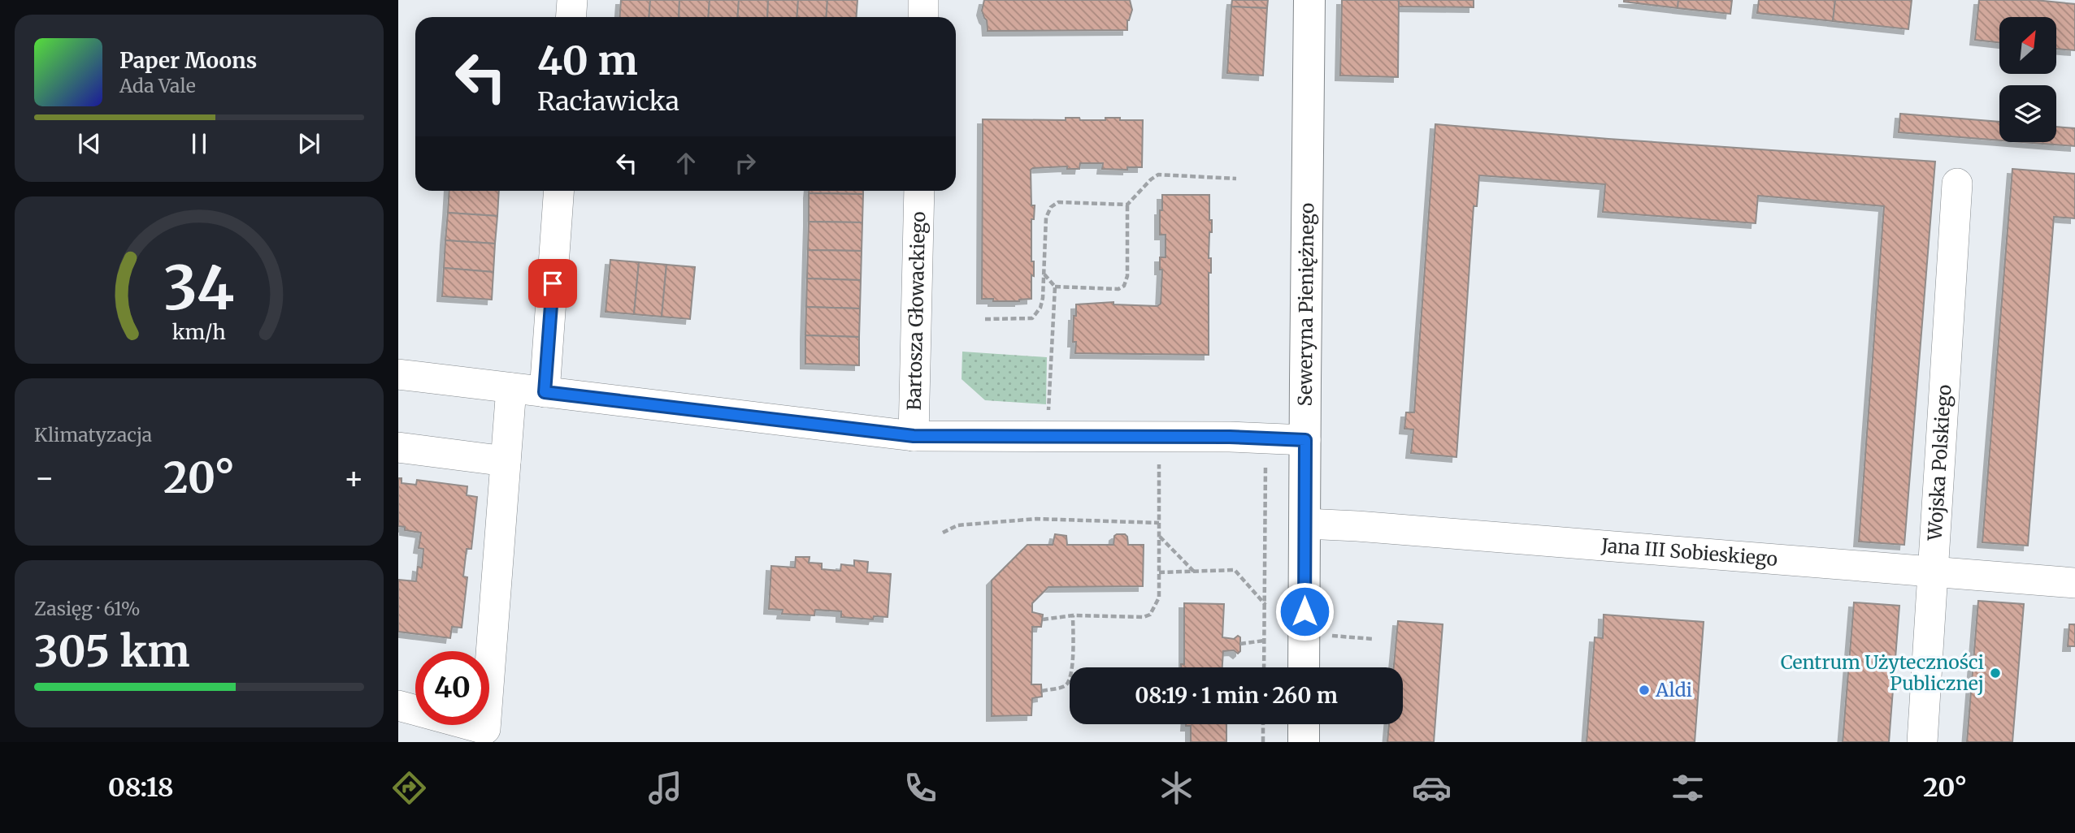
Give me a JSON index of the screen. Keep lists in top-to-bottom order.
{
  "streets": {
    "street": [
      "Seweryna Pieniężnego",
      "Bartosza Głowackiego",
      "Wojska Polskiego",
      "Jana III Sobieskiego"
    ]
  },
  "crossings": [
    ["Seweryna Pieniężnego", "Jana III Sobieskiego"],
    ["Wojska Polskiego", "Jana III Sobieskiego"]
  ],
  "places": ["Centrum Użyteczności Publicznej", "Aldi"],
  "north": "top right",
  "page": {
    "turn": ["40 m", "Racławicka"],
    "song": ["Paper Moons", "Ada Vale"],
    "tile": [
      "Klimatyzacja",
      ["Zasięg · 61%", "305 km"]
    ],
    "heat": ["−", "20°", "+"],
    "limit": "40",
    "trip": "08:19 · 1 min · 260 m",
    "tabs": ["08:18", "20°"],
    "gauge": ["34", "km/h"]
  }
}
